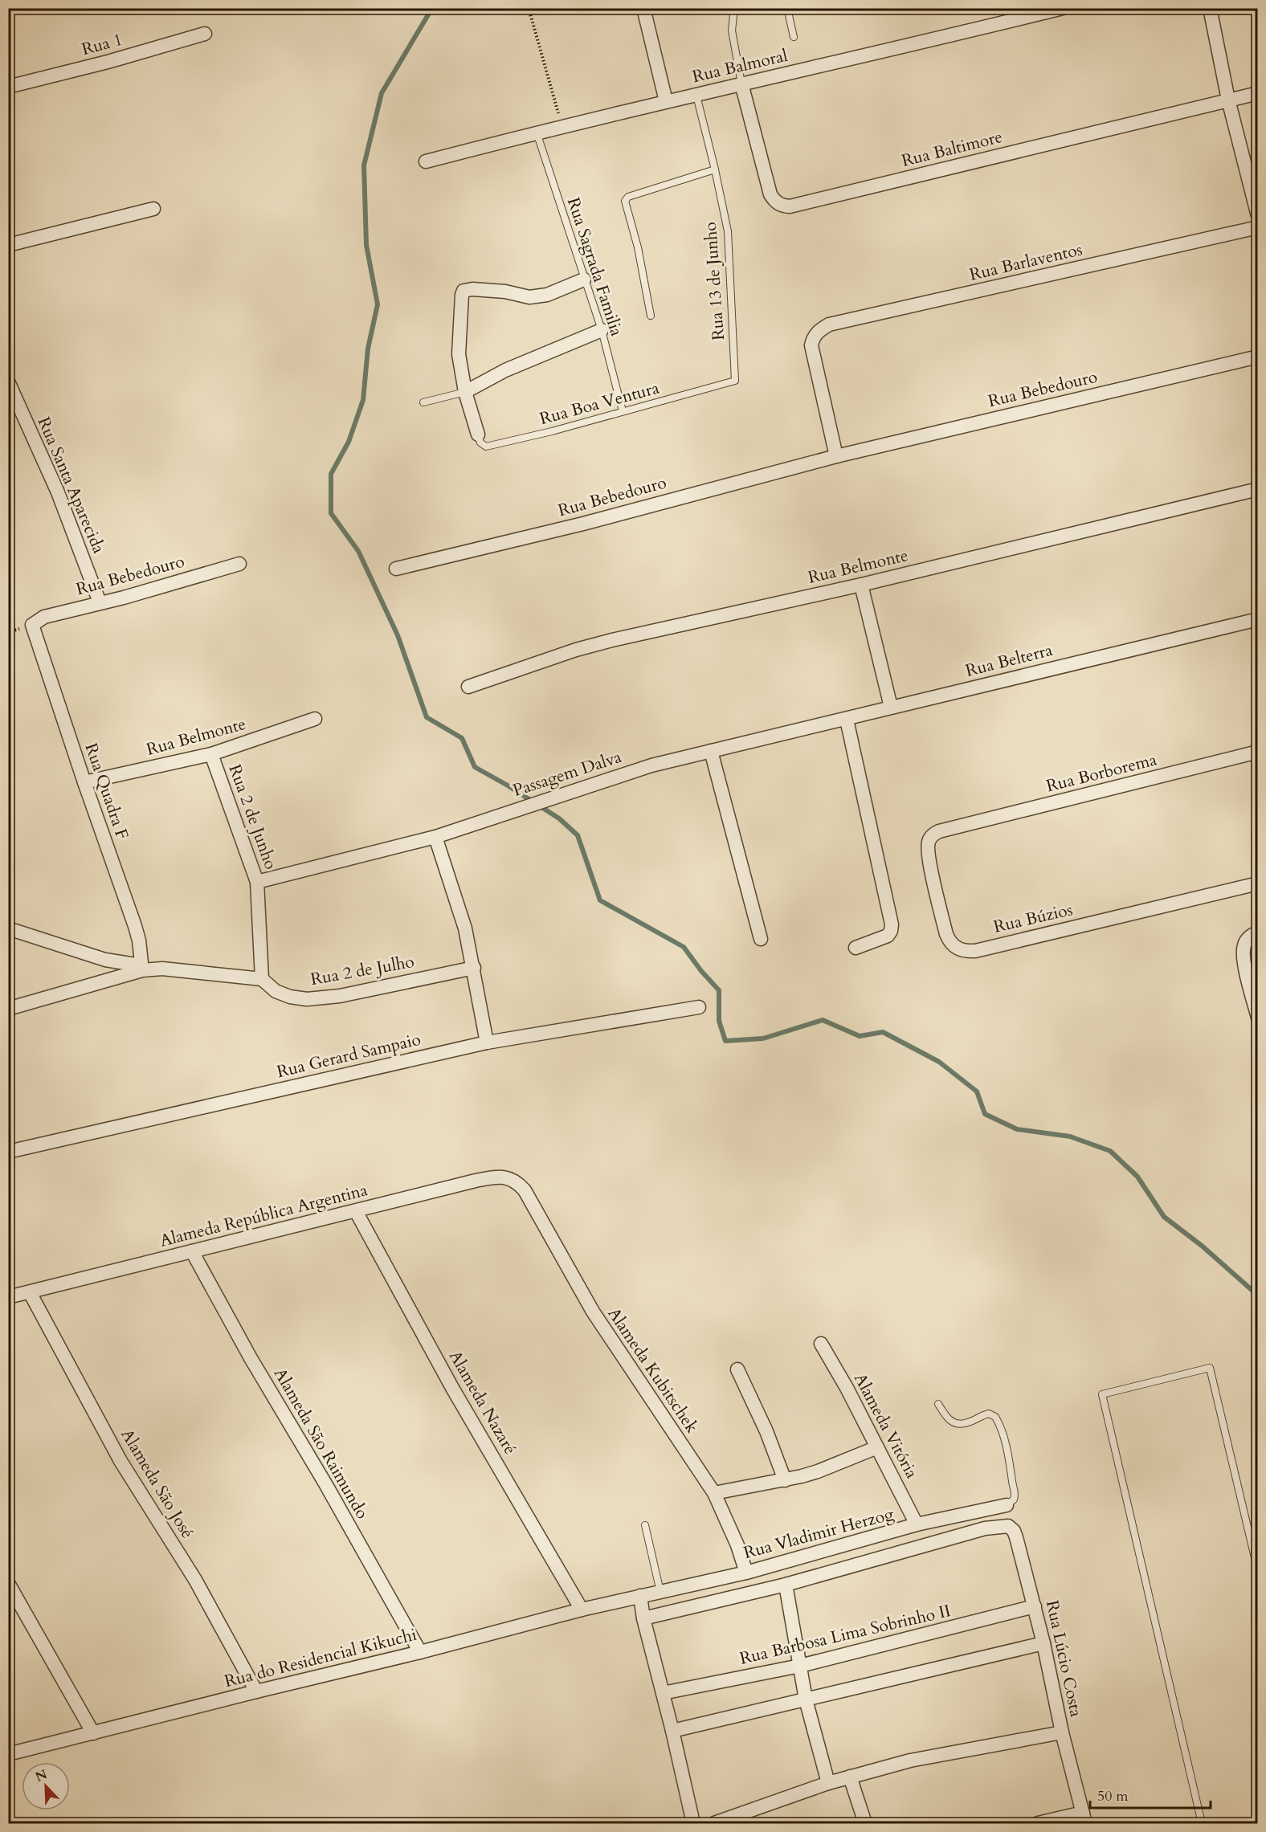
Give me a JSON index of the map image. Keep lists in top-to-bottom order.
{
  "streets": {
    "street": [
      "Rua 1",
      "Rua Balmoral",
      "Rua Baltimore",
      "Rua Barlaventos",
      "Rua Bebedouro",
      "Rua Santa Aparecida",
      "Rua Belmonte",
      "Rua Belterra",
      "Rua Borborema",
      "Passagem Dalva",
      "Rua Quadra F",
      "Rua 2 de Junho",
      "Rua Búzios",
      "Rua 2 de Julho",
      "Rua Gerard Sampaio",
      "Alameda República Argentina",
      "Alameda Kubitschek",
      "Alameda Nazaré",
      "Alameda Vitória",
      "Alameda São Raimundo",
      "Alameda São José",
      "Rua Vladimir Herzog",
      "Rua Barbosa Lima Sobrinho II",
      "Rua do Residencial Kikuchi",
      "Rua Lúcio Costa"
    ],
    "lane": ["Rua Sagrada Familia", "Rua 13 de Junho", "Rua Boa Ventura"]
  },
  "crossings": [
    ["Rua Balmoral", "Rua Baltimore"],
    ["Rua Balmoral", "Rua Sagrada Familia"],
    ["Rua Balmoral", "Rua 13 de Junho"],
    ["Rua Barlaventos", "Rua Bebedouro"],
    ["Rua Sagrada Familia", "Rua Boa Ventura"],
    ["Rua 13 de Junho", "Rua Boa Ventura"],
    ["Rua Bebedouro", "Rua Santa Aparecida"],
    ["Rua Bebedouro", "Rua Quadra F"],
    ["Rua Belmonte", "Rua Quadra F"],
    ["Rua Belmonte", "Rua 2 de Junho"],
    ["Rua Belterra", "Passagem Dalva"],
    ["Rua Borborema", "Rua Búzios"],
    ["Passagem Dalva", "Rua 2 de Junho"],
    ["Rua 2 de Junho", "Rua 2 de Julho"],
    ["Alameda República Argentina", "Alameda Kubitschek"],
    ["Alameda República Argentina", "Alameda Nazaré"],
    ["Alameda República Argentina", "Alameda São Raimundo"],
    ["Alameda República Argentina", "Alameda São José"],
    ["Alameda Kubitschek", "Rua Vladimir Herzog"],
    ["Alameda Nazaré", "Rua do Residencial Kikuchi"],
    ["Alameda Vitória", "Rua Vladimir Herzog"],
    ["Alameda São Raimundo", "Rua do Residencial Kikuchi"],
    ["Alameda São José", "Rua do Residencial Kikuchi"],
    ["Rua Vladimir Herzog", "Rua do Residencial Kikuchi"],
    ["Rua Barbosa Lima Sobrinho II", "Rua Lúcio Costa"]
  ],
  "scale_bar": "50 m",
  "north": "top left"
}
